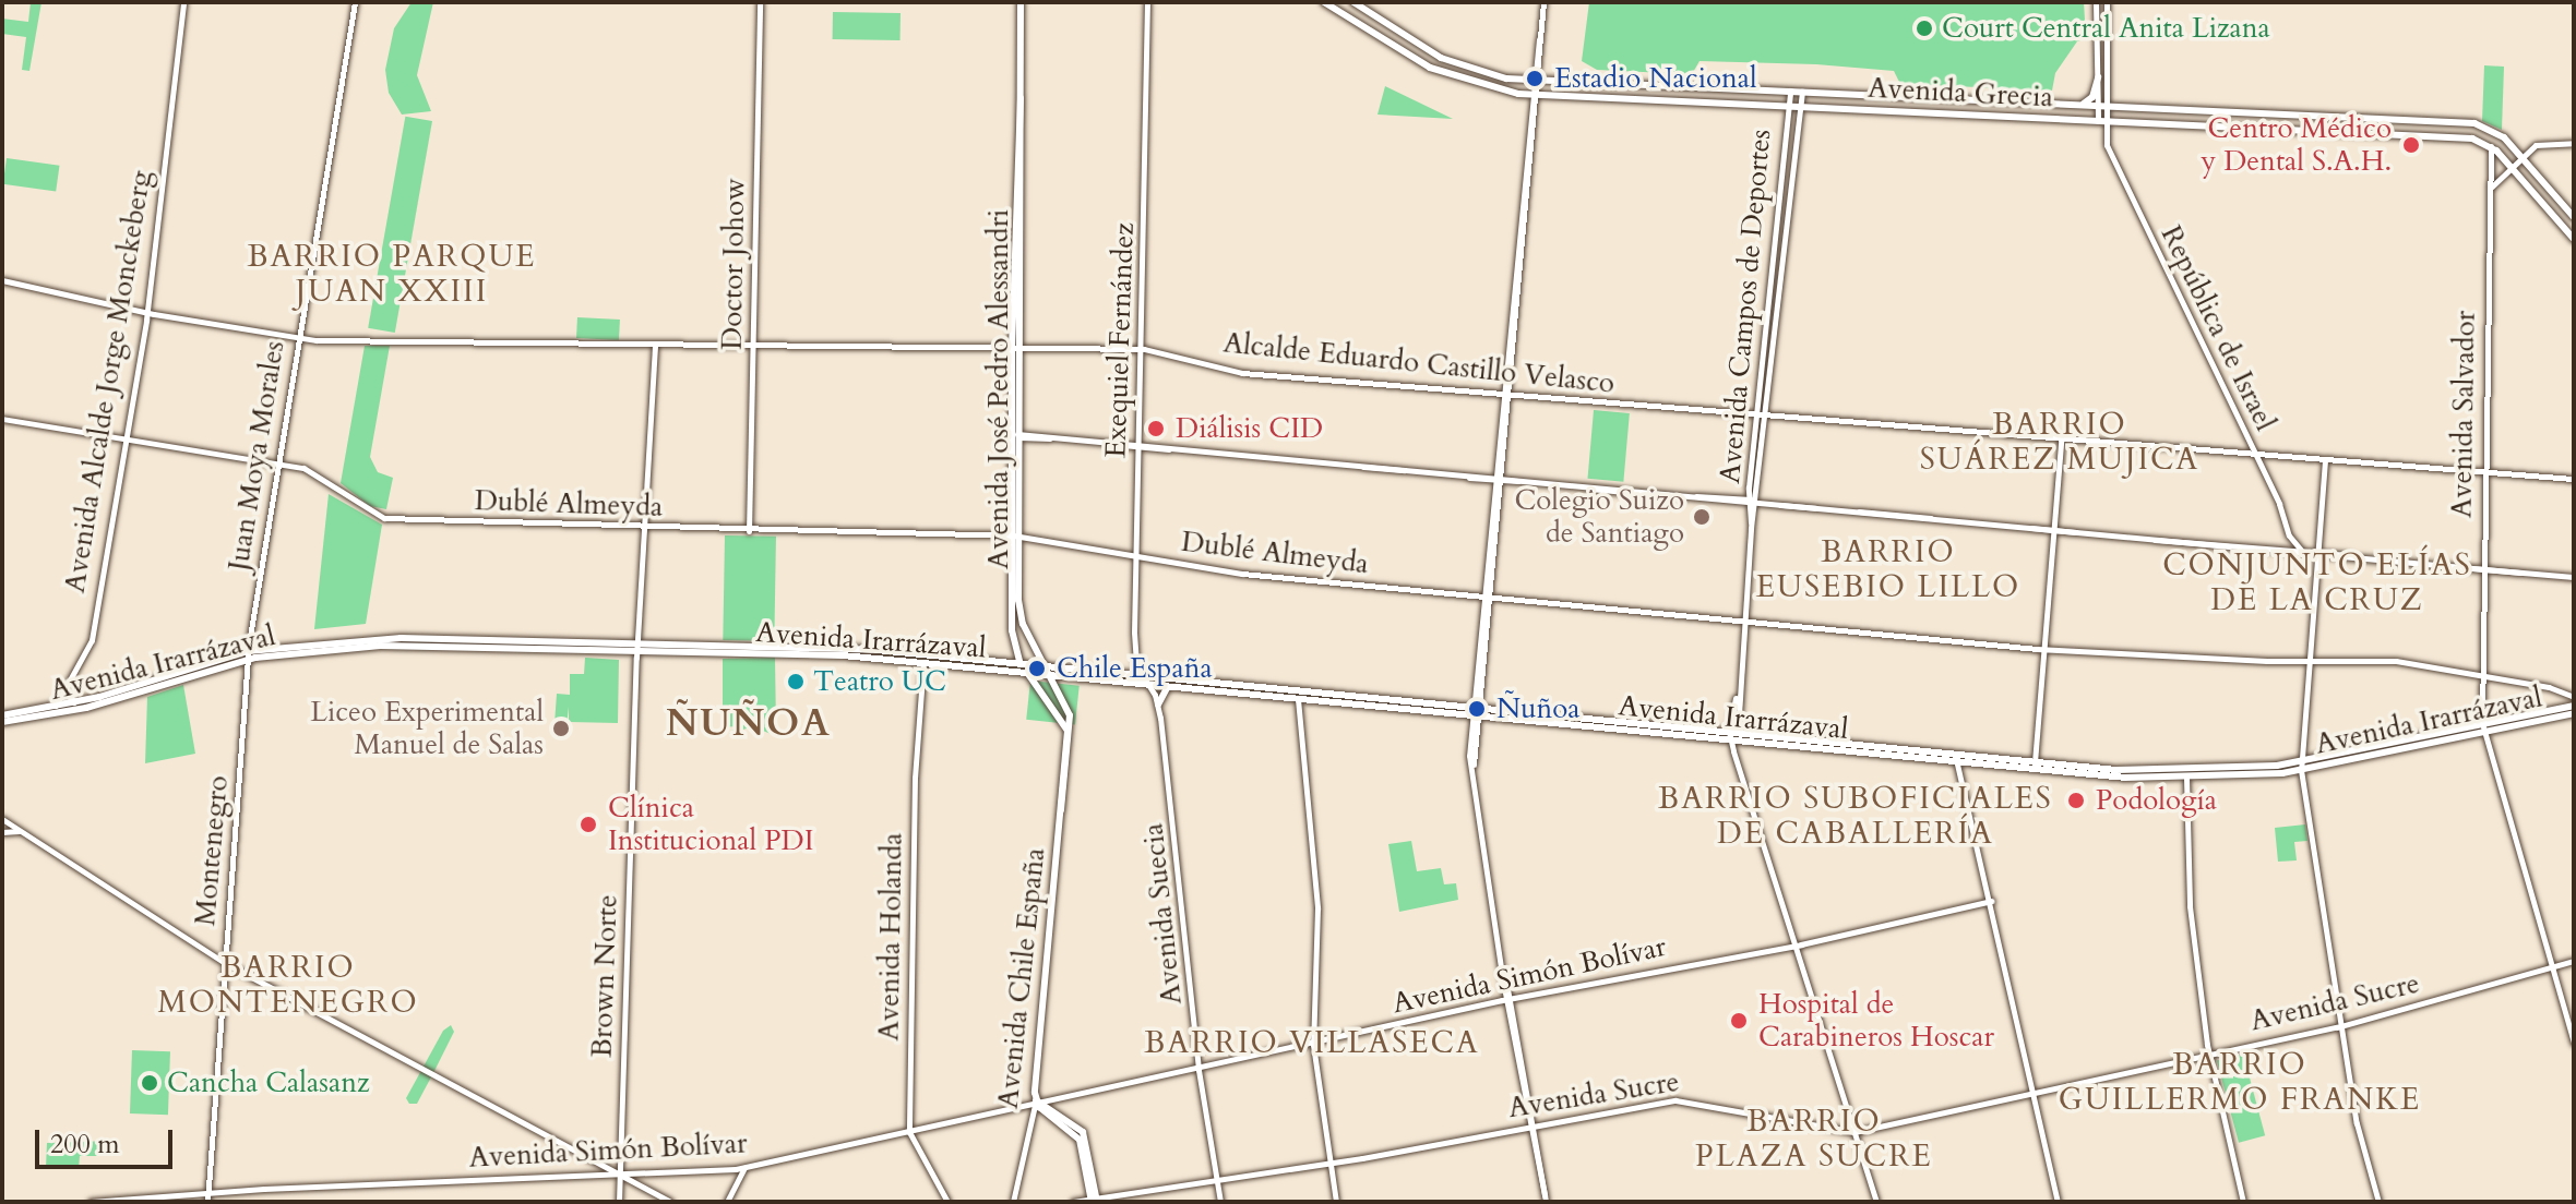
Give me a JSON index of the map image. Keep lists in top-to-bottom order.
{
  "streets": {
    "main road": [
      "Avenida Grecia",
      "Avenida José Pedro Alessandri",
      "Avenida Irarrázaval",
      "Avenida Chile España"
    ],
    "street": [
      "Doctor Johow",
      "Avenida Campos de Deportes",
      "República de Israel",
      "Exequiel Fernández",
      "Alcalde Eduardo Castillo Velasco",
      "Avenida Alcalde Jorge Monckeberg",
      "Avenida Salvador",
      "Juan Moya Morales",
      "Dublé Almeyda",
      "Montenegro",
      "Avenida Suecia",
      "Avenida Holanda",
      "Avenida Simón Bolívar",
      "Brown Norte",
      "Avenida Sucre"
    ]
  },
  "crossings": [
    ["Avenida Grecia", "Avenida Campos de Deportes"],
    ["Avenida Grecia", "República de Israel"],
    ["Avenida Grecia", "Avenida Salvador"],
    ["Doctor Johow", "Alcalde Eduardo Castillo Velasco"],
    ["Doctor Johow", "Dublé Almeyda"],
    ["Avenida Campos de Deportes", "Alcalde Eduardo Castillo Velasco"],
    ["Avenida Campos de Deportes", "Dublé Almeyda"],
    ["Avenida Campos de Deportes", "Avenida Irarrázaval"],
    ["Avenida Campos de Deportes", "Avenida Simón Bolívar"],
    ["Avenida Campos de Deportes", "Avenida Sucre"],
    ["República de Israel", "Alcalde Eduardo Castillo Velasco"],
    ["Exequiel Fernández", "Alcalde Eduardo Castillo Velasco"],
    ["Exequiel Fernández", "Dublé Almeyda"],
    ["Exequiel Fernández", "Avenida Irarrázaval"],
    ["Exequiel Fernández", "Avenida Suecia"],
    ["Alcalde Eduardo Castillo Velasco", "Avenida Alcalde Jorge Monckeberg"],
    ["Alcalde Eduardo Castillo Velasco", "Avenida José Pedro Alessandri"],
    ["Alcalde Eduardo Castillo Velasco", "Avenida Salvador"],
    ["Alcalde Eduardo Castillo Velasco", "Juan Moya Morales"],
    ["Alcalde Eduardo Castillo Velasco", "Brown Norte"],
    ["Avenida Alcalde Jorge Monckeberg", "Dublé Almeyda"],
    ["Avenida Alcalde Jorge Monckeberg", "Avenida Irarrázaval"],
    ["Avenida José Pedro Alessandri", "Dublé Almeyda"],
    ["Avenida José Pedro Alessandri", "Avenida Irarrázaval"],
    ["Avenida José Pedro Alessandri", "Avenida Chile España"],
    ["Avenida Salvador", "Dublé Almeyda"],
    ["Avenida Salvador", "Avenida Irarrázaval"],
    ["Avenida Salvador", "Avenida Sucre"],
    ["Juan Moya Morales", "Dublé Almeyda"],
    ["Juan Moya Morales", "Avenida Irarrázaval"],
    ["Juan Moya Morales", "Montenegro"],
    ["Dublé Almeyda", "Brown Norte"],
    ["Avenida Irarrázaval", "Montenegro"],
    ["Avenida Irarrázaval", "Avenida Suecia"],
    ["Avenida Irarrázaval", "Avenida Holanda"],
    ["Avenida Irarrázaval", "Brown Norte"],
    ["Avenida Irarrázaval", "Avenida Chile España"],
    ["Montenegro", "Avenida Simón Bolívar"],
    ["Avenida Suecia", "Avenida Simón Bolívar"],
    ["Avenida Suecia", "Avenida Sucre"],
    ["Avenida Holanda", "Avenida Simón Bolívar"],
    ["Avenida Simón Bolívar", "Brown Norte"],
    ["Avenida Simón Bolívar", "Avenida Chile España"]
  ],
  "districts": [
    "BARRIO PARQUE JUAN XXIII",
    "BARRIO SUÁREZ MUJICA",
    "BARRIO EUSEBIO LILLO",
    "CONJUNTO ELÍAS DE LA CRUZ",
    "ÑUÑOA",
    "BARRIO SUBOFICIALES DE CABALLERÍA",
    "BARRIO MONTENEGRO",
    "BARRIO VILLASECA",
    "BARRIO GUILLERMO FRANKE",
    "BARRIO PLAZA SUCRE"
  ],
  "places": [
    "Court Central Anita Lizana",
    "Estadio Nacional",
    "Centro Médico y Dental S.A.H.",
    "Diálisis CID",
    "Colegio Suizo de Santiago",
    "Chile España",
    "Teatro UC",
    "Ñuñoa",
    "Liceo Experimental Manuel de Salas",
    "Podología",
    "Clínica Institucional PDI",
    "Hospital de Carabineros Hoscar",
    "Cancha Calasanz"
  ],
  "scale_bar": "200 m"
}
